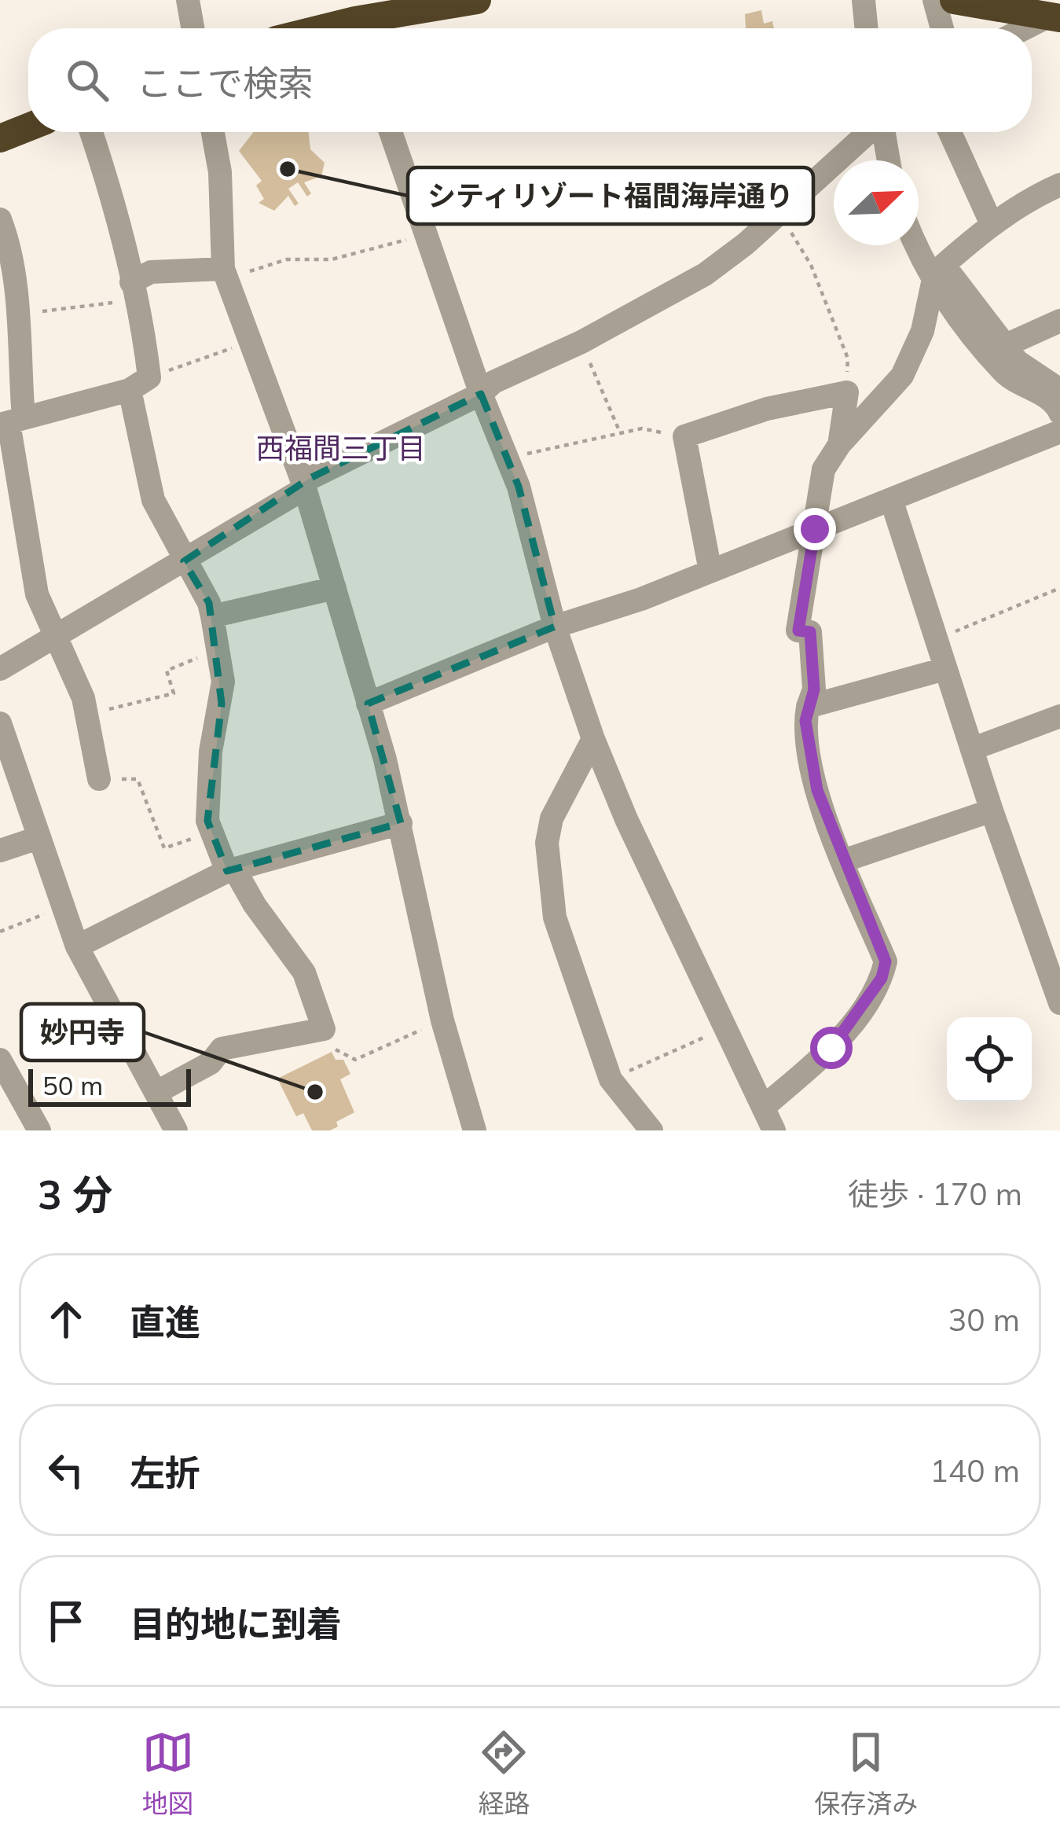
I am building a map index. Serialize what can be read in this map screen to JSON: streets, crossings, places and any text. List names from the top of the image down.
{
  "districts": ["西福間三丁目"],
  "places": ["シティリゾート福間海岸通り", "妙円寺"],
  "scale_bar": "50 m",
  "north": "top right",
  "page": {
    "search": "ここで検索",
    "scale": "50 m",
    "heading": ["3 分", "徒歩 · 170 m"],
    "list": [
      ["直進", "30 m"],
      ["左折", "140 m"],
      "目的地に到着"
    ],
    "nav": ["地図", "経路", "保存済み"]
  }
}
